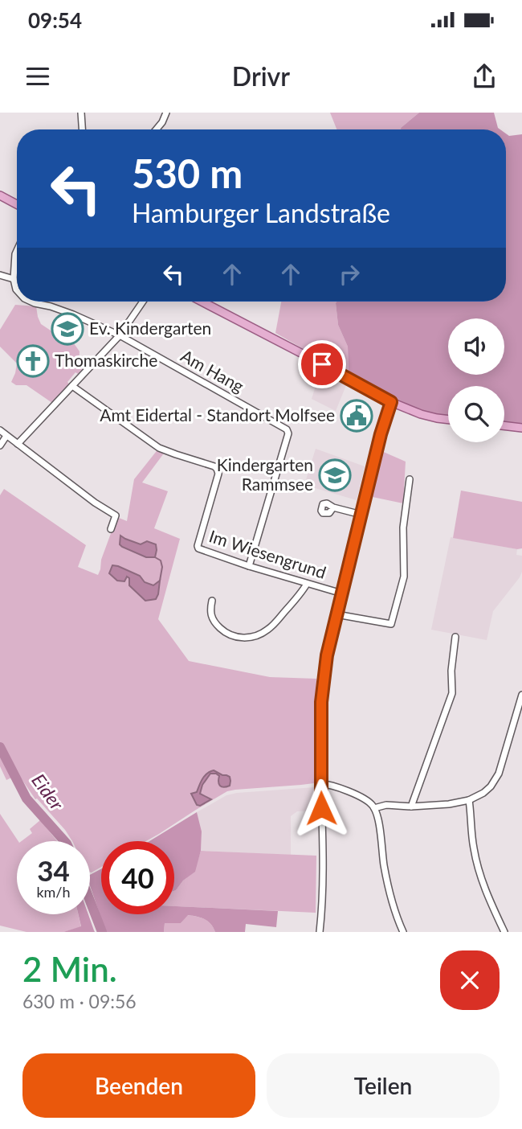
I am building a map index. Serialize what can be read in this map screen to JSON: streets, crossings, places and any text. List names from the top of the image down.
{
  "streets": {
    "street": ["Am Hang", "Im Wiesengrund"]
  },
  "crossings": [
    ["Am Hang", "Im Wiesengrund"]
  ],
  "water": ["Eider"],
  "places": {
    "school or university": ["Ev. Kindergarten", "Kindergarten Rammsee"],
    "church": ["Thomaskirche"],
    "public building": ["Amt Eidertal - Standort Molfsee"]
  },
  "page": {
    "status": "09:54",
    "header": "Drivr",
    "turn": ["530 m", "Hamburger Landstraße"],
    "speed": "34 km/h",
    "limit": "40",
    "heading": ["2 Min.", "630 m · 09:56"],
    "buttons": ["Beenden", "Teilen"]
  }
}
